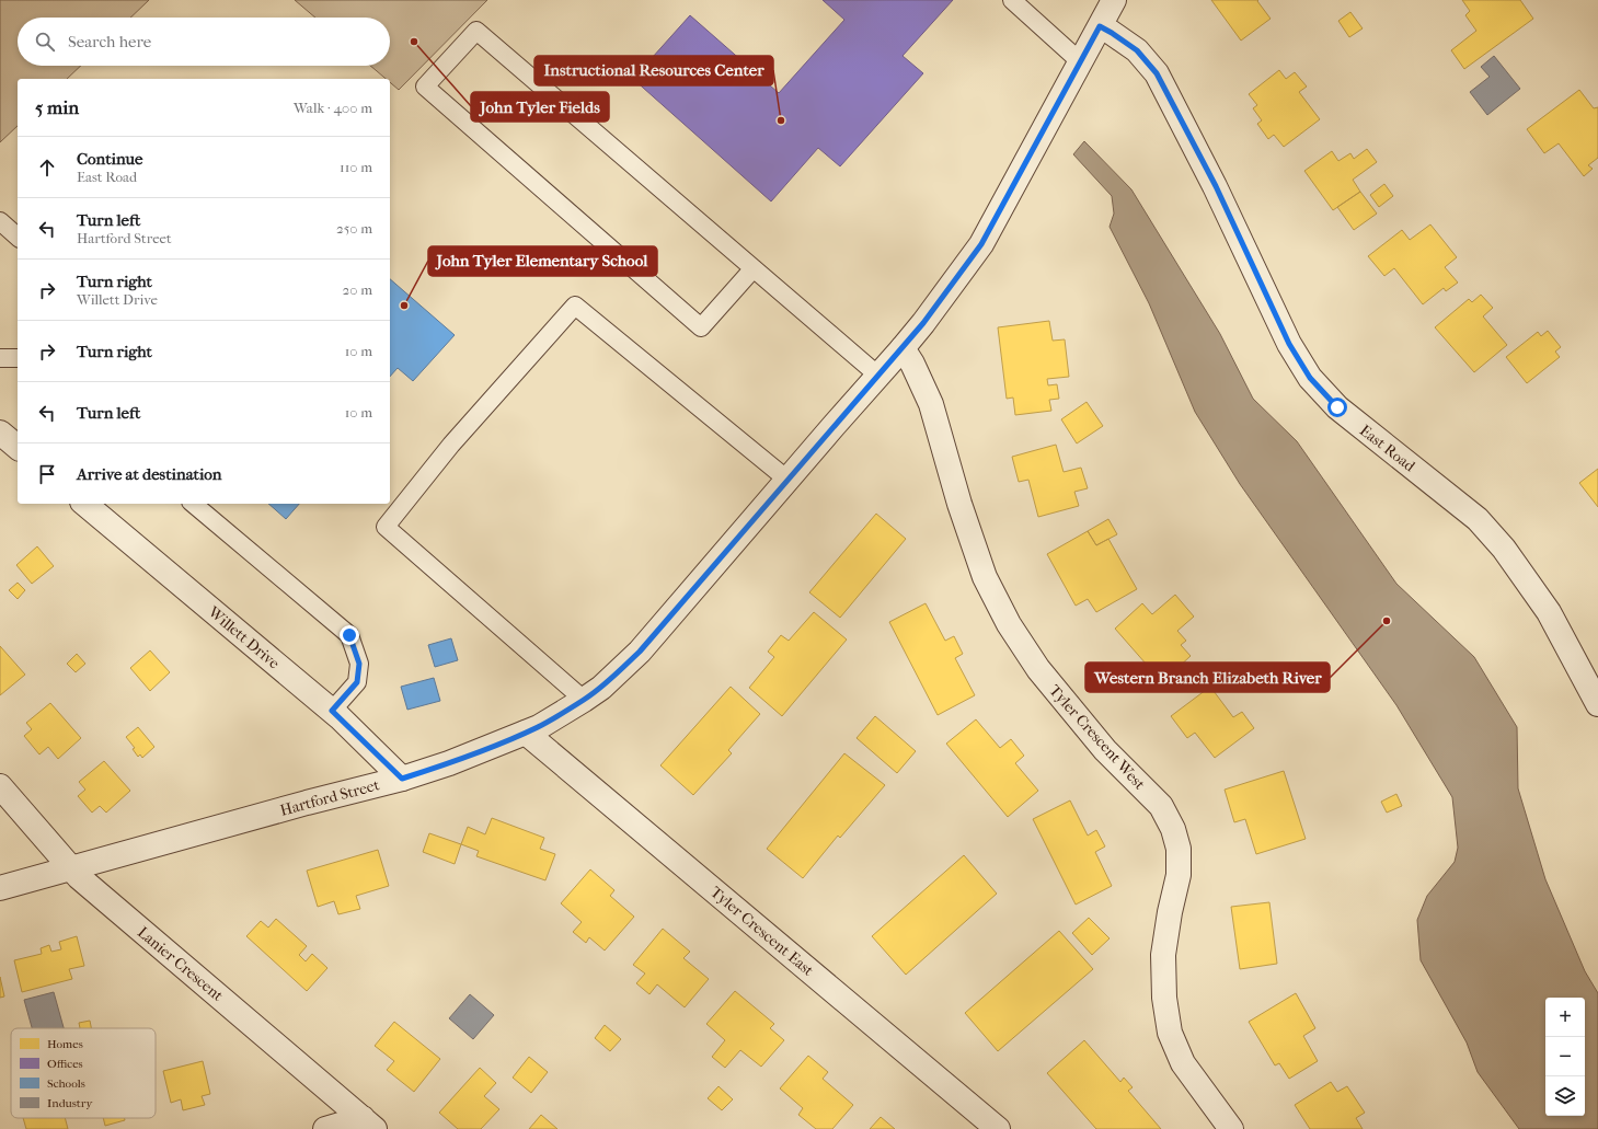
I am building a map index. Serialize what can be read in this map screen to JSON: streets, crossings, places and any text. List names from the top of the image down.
{
  "streets": {
    "street": [
      "East Road",
      "Willett Drive",
      "Tyler Crescent West",
      "Hartford Street",
      "Tyler Crescent East",
      "Lanier Crescent"
    ]
  },
  "crossings": [
    ["East Road", "Hartford Street"],
    ["Willett Drive", "Hartford Street"],
    ["Tyler Crescent West", "Hartford Street"],
    ["Hartford Street", "Tyler Crescent East"],
    ["Hartford Street", "Lanier Crescent"]
  ],
  "places": [
    "John Tyler Fields",
    "Instructional Resources Center",
    "John Tyler Elementary School",
    "Western Branch Elizabeth River"
  ],
  "legend": [
    "Homes",
    "Offices",
    "Schools",
    "Industry"
  ],
  "page": {
    "search": "Search here",
    "heading": ["5 min", "Walk · 400 m"],
    "list": [
      ["Continue", "East Road", "110 m"],
      ["Turn left", "Hartford Street", "250 m"],
      ["Turn right", "Willett Drive", "20 m"],
      ["Turn right", "10 m"],
      ["Turn left", "10 m"],
      "Arrive at destination"
    ],
    "map_buttons": ["+", "−"]
  }
}
